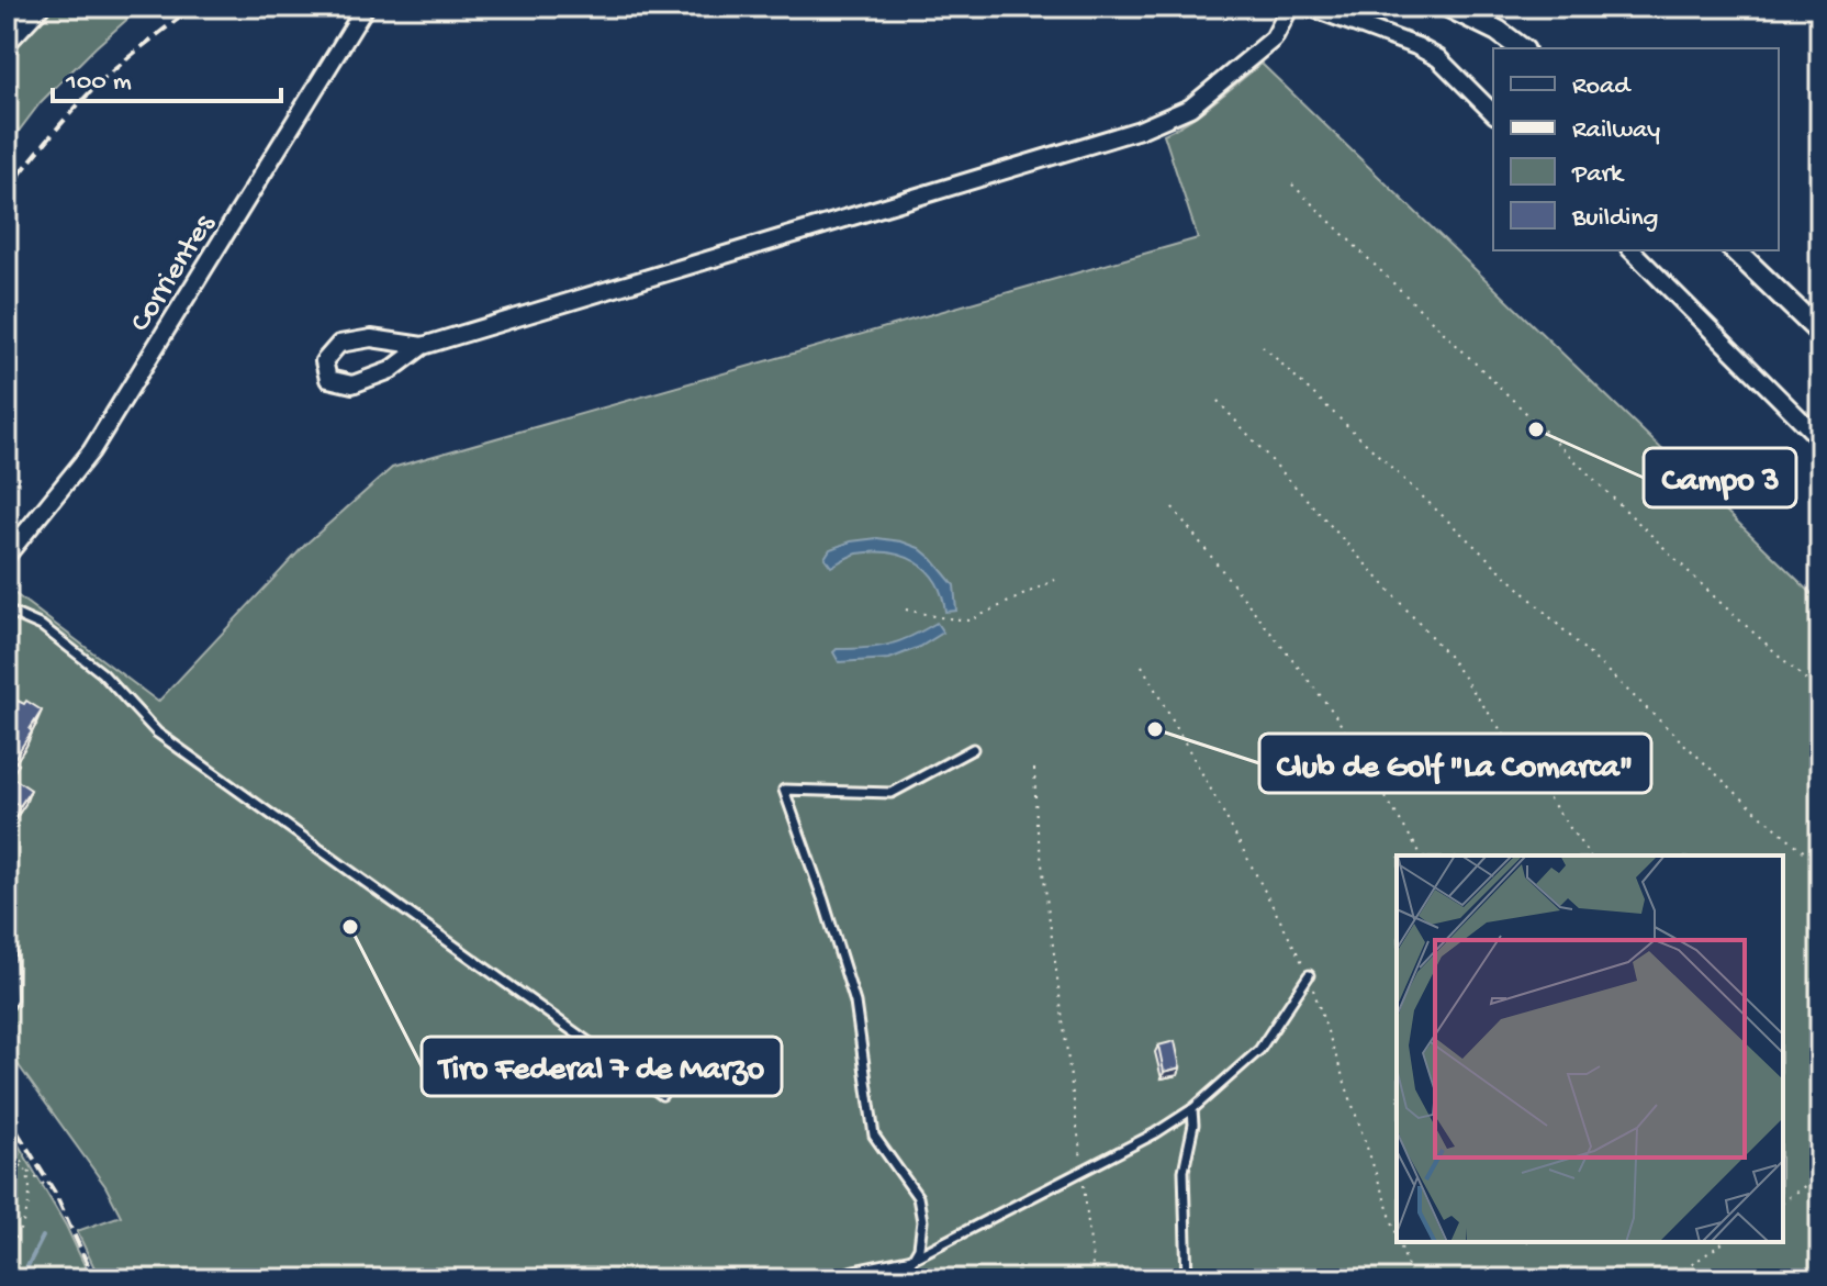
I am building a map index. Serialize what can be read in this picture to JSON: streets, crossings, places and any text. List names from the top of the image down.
{
  "streets": {
    "street": ["Corrientes"]
  },
  "places": ["Campo 3", "Club de Golf \"La Comarca\"", "Tiro Federal 7 de Marzo"],
  "legend": [
    "Road",
    "Railway",
    "Park",
    "Building"
  ],
  "scale_bar": "100 m"
}
